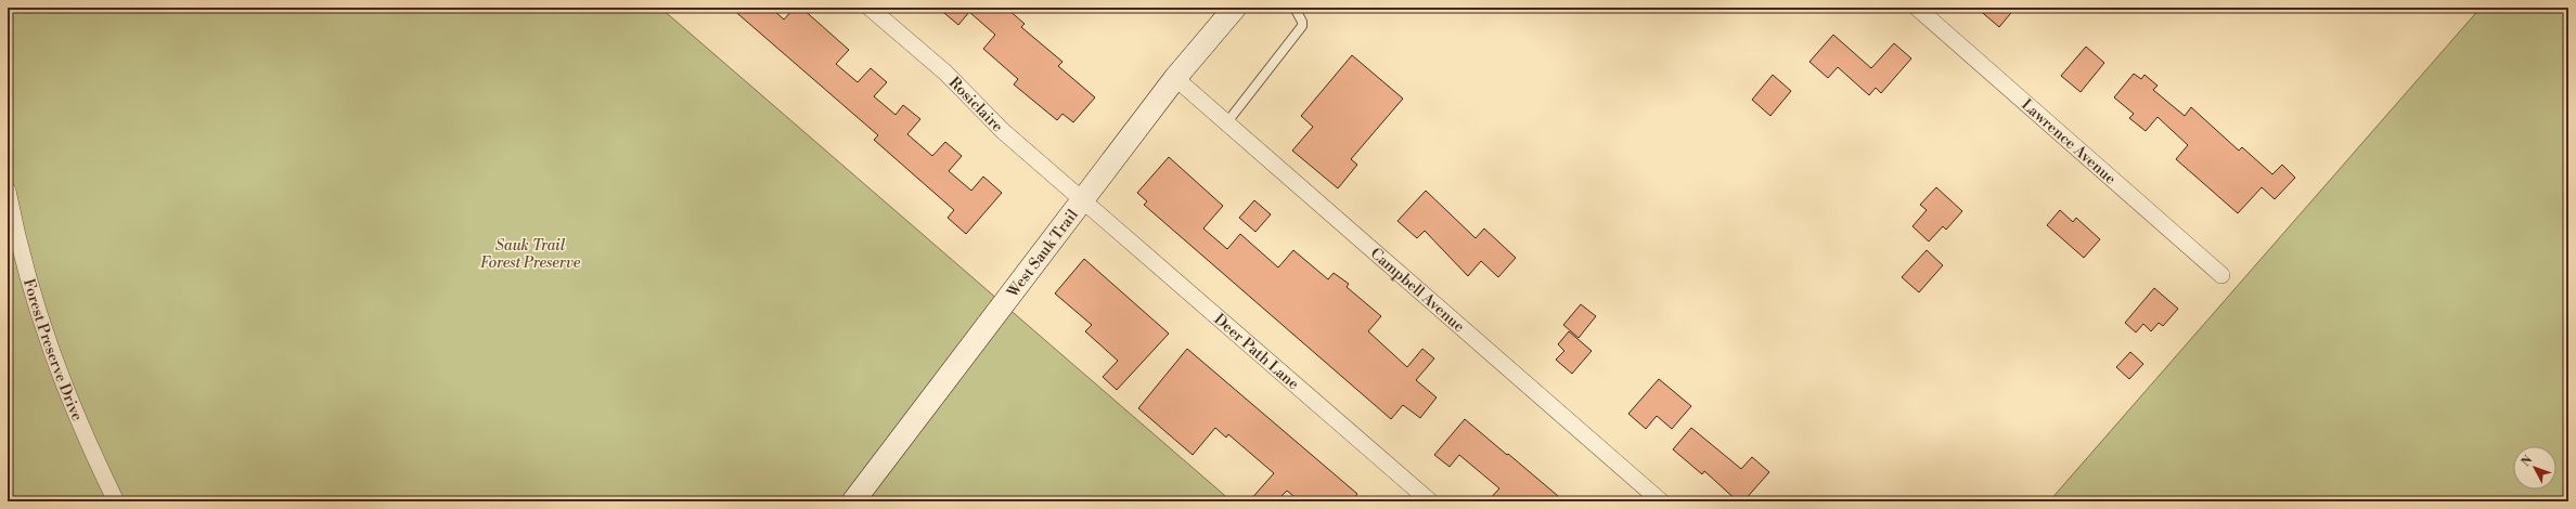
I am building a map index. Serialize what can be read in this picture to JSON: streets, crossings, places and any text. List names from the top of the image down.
{
  "streets": {
    "main road": ["West Sauk Trail"],
    "street": [
      "Rosiclaire",
      "Lawrence Avenue",
      "Campbell Avenue",
      "Forest Preserve Drive",
      "Deer Path Lane"
    ]
  },
  "crossings": [
    ["Rosiclaire", "West Sauk Trail"],
    ["Rosiclaire", "Deer Path Lane"],
    ["West Sauk Trail", "Campbell Avenue"],
    ["West Sauk Trail", "Deer Path Lane"]
  ],
  "parks": ["Sauk Trail Forest Preserve"],
  "north": "top left"
}
